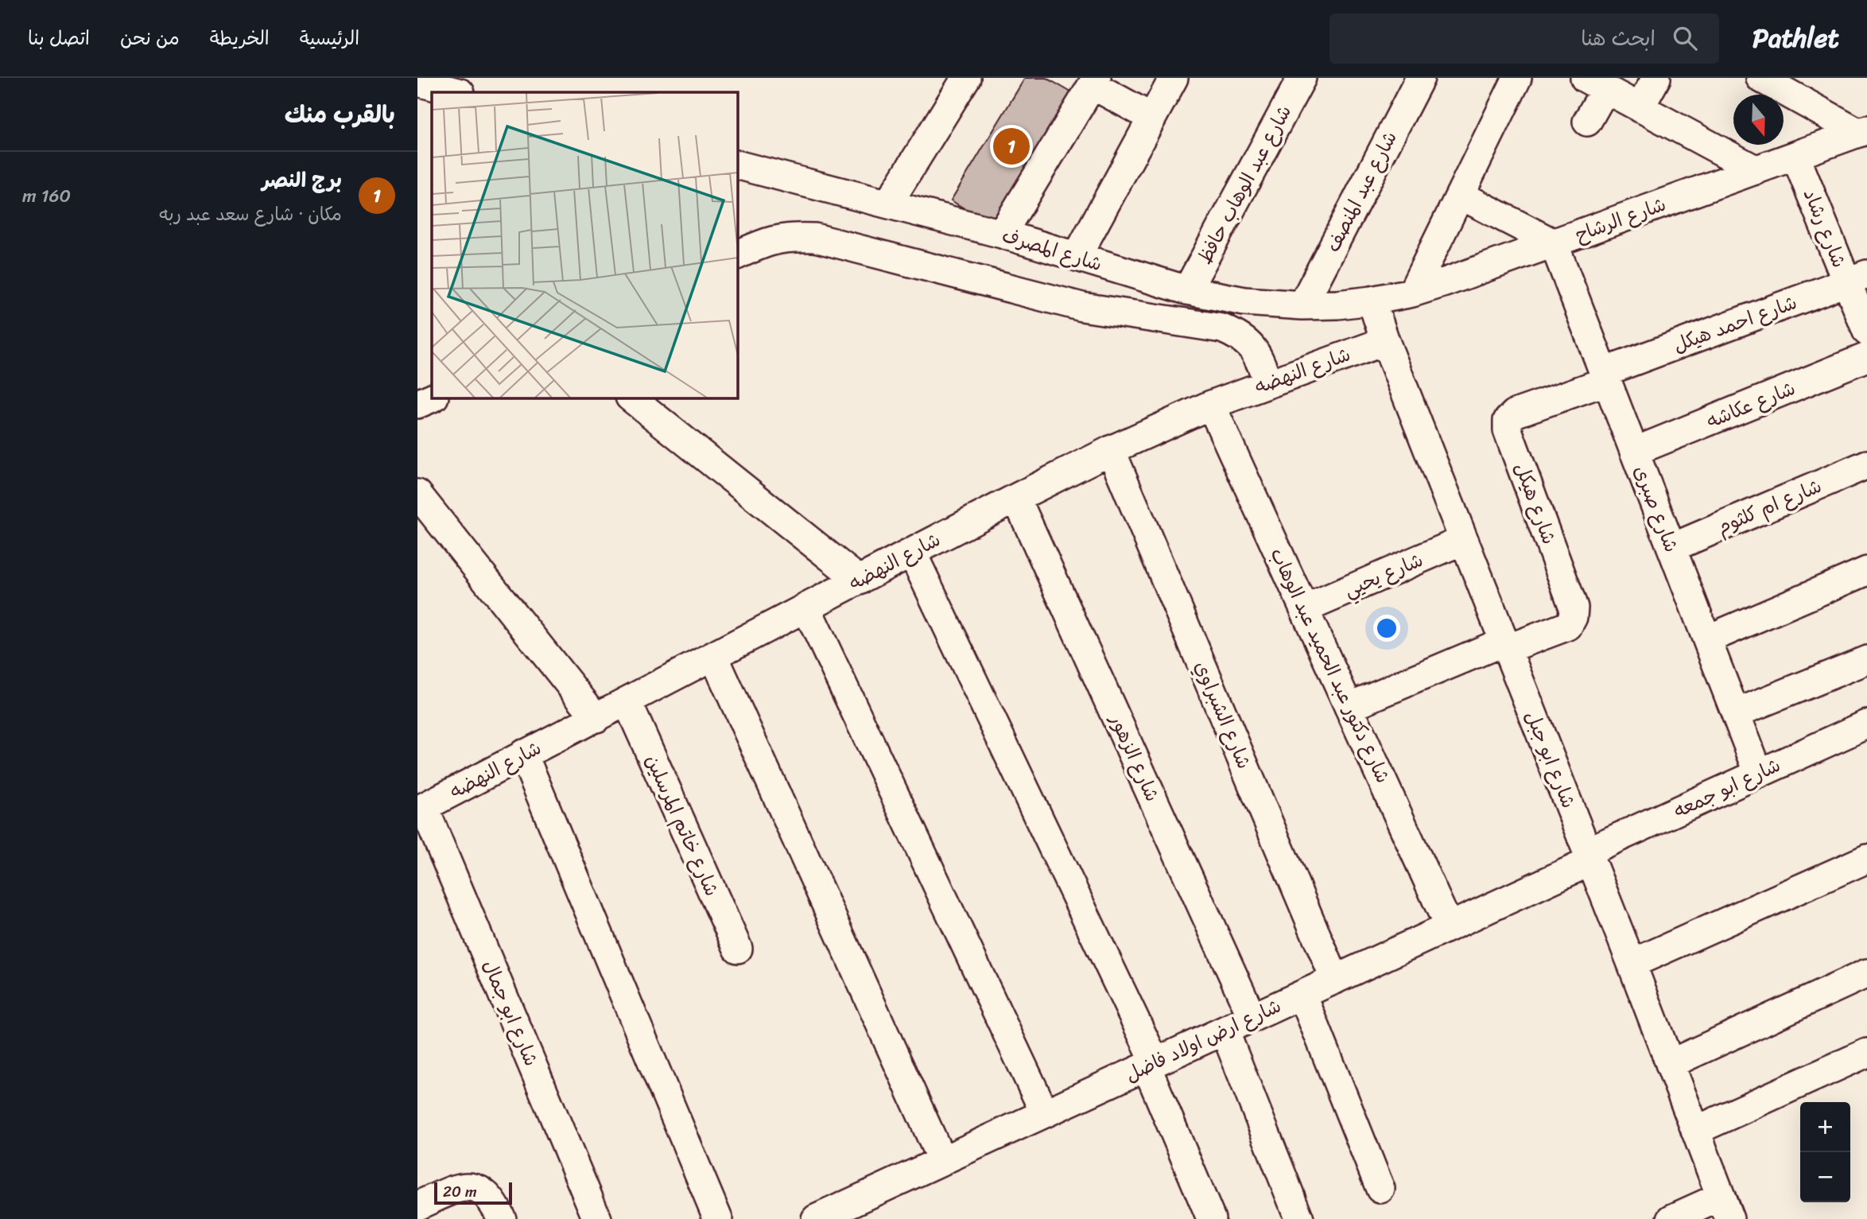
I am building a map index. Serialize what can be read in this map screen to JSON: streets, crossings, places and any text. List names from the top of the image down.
{
  "streets": {
    "street": [
      "شارع عبد الوهاب حافظ",
      "شارع عبد المنصف",
      "شارع الرشاح",
      "شارع رشاد",
      "شارع المصرف",
      "شارع احمد هيكل",
      "شارع النهضه",
      "شارع عكاشه",
      "شارع هيكل",
      "شارع ام كلثوم",
      "شارع صبرى",
      "شارع يحيي",
      "شارع دكتور عبد الحميد عبد الوهاب",
      "شارع الشبراوي",
      "شارع الزهور",
      "شارع ابو جبل",
      "شارع ابو جمعه",
      "شارع خاتم المرسلين",
      "شارع ابو جمال",
      "شارع ارض اولاد فاضل"
    ]
  },
  "crossings": [
    ["شارع عبد الوهاب حافظ", "شارع المصرف"],
    ["شارع عبد المنصف", "شارع المصرف"],
    ["شارع الرشاح", "شارع رشاد"],
    ["شارع الرشاح", "شارع المصرف"],
    ["شارع الرشاح", "شارع صبرى"],
    ["شارع الرشاح", "شارع ابو جبل"],
    ["شارع رشاد", "شارع احمد هيكل"],
    ["شارع المصرف", "شارع ابو جبل"],
    ["شارع احمد هيكل", "شارع هيكل"],
    ["شارع احمد هيكل", "شارع صبرى"],
    ["شارع النهضه", "شارع دكتور عبد الحميد عبد الوهاب"],
    ["شارع النهضه", "شارع الشبراوي"],
    ["شارع النهضه", "شارع الزهور"],
    ["شارع النهضه", "شارع ابو جبل"],
    ["شارع النهضه", "شارع خاتم المرسلين"],
    ["شارع النهضه", "شارع ابو جمال"],
    ["شارع عكاشه", "شارع صبرى"],
    ["شارع هيكل", "شارع صبرى"],
    ["شارع هيكل", "شارع ابو جبل"],
    ["شارع ام كلثوم", "شارع صبرى"],
    ["شارع صبرى", "شارع ابو جمعه"],
    ["شارع يحيي", "شارع دكتور عبد الحميد عبد الوهاب"],
    ["شارع يحيي", "شارع ابو جبل"],
    ["شارع دكتور عبد الحميد عبد الوهاب", "شارع ارض اولاد فاضل"],
    ["شارع الشبراوي", "شارع ارض اولاد فاضل"],
    ["شارع الزهور", "شارع ارض اولاد فاضل"],
    ["شارع ابو جبل", "شارع ابو جمعه"],
    ["شارع ابو جبل", "شارع ارض اولاد فاضل"],
    ["شارع ابو جمعه", "شارع ارض اولاد فاضل"]
  ],
  "scale_bar": "20 m",
  "north": "bottom",
  "page": {
    "header": "Pathlet",
    "search": "ابحث هنا",
    "nav": [
      "الرئيسية",
      "الخريطة",
      "من نحن",
      "اتصل بنا"
    ],
    "heading": "بالقرب منك",
    "pins": "1",
    "list": [
      {
        "mark": "1",
        "name": "برج النصر",
        "note": "مكان · شارع سعد عبد ربه",
        "value": "160 m"
      }
    ],
    "map_buttons": ["+", "−"],
    "scale": "20 m"
  }
}
